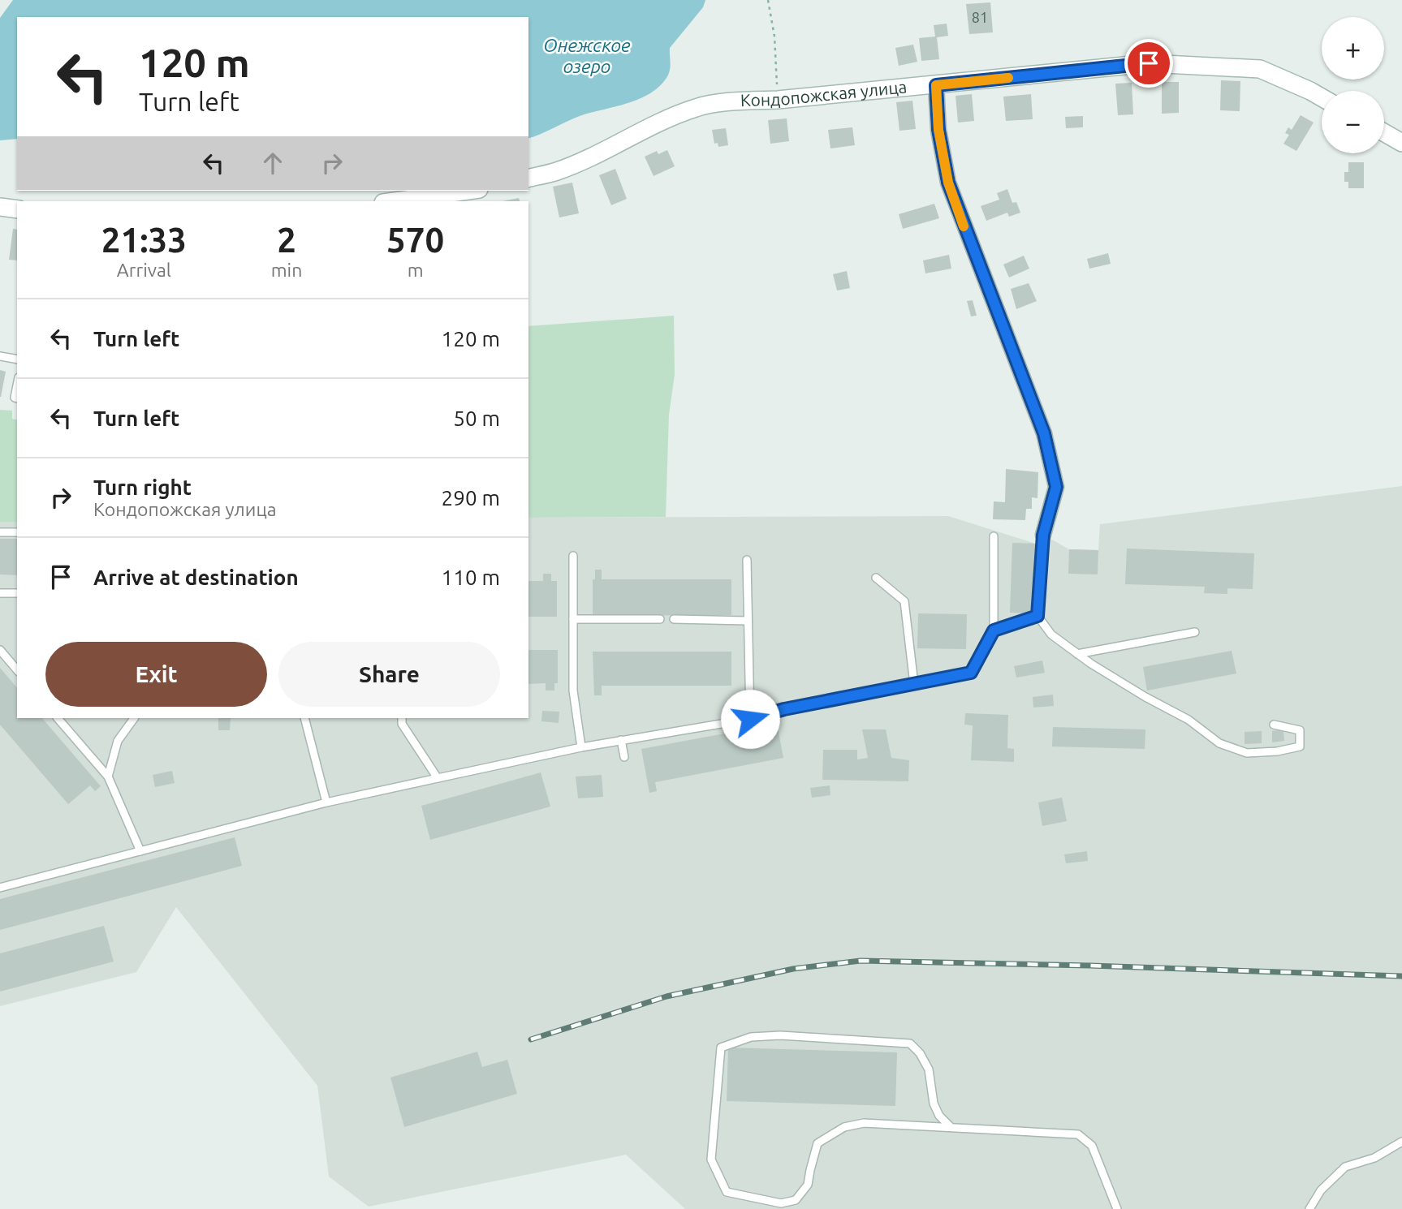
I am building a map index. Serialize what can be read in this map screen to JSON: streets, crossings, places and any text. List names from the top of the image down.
{
  "streets": {
    "street": ["Кондопожская улица"]
  },
  "water": ["Онежское озеро"],
  "house_numbers": ["81"],
  "page": {
    "map_buttons": ["+", "−"],
    "turn": ["120 m", "Turn left"],
    "eta": [
      "21:33",
      "Arrival",
      "2",
      "min",
      "570",
      "m"
    ],
    "list": [
      {
        "name": "Turn left",
        "value": "120 m"
      },
      {
        "name": "Turn left",
        "value": "50 m"
      },
      {
        "name": "Turn right",
        "note": "Кондопожская улица",
        "value": "290 m"
      },
      {
        "name": "Arrive at destination",
        "value": "110 m"
      }
    ],
    "buttons": ["Exit", "Share"]
  }
}
